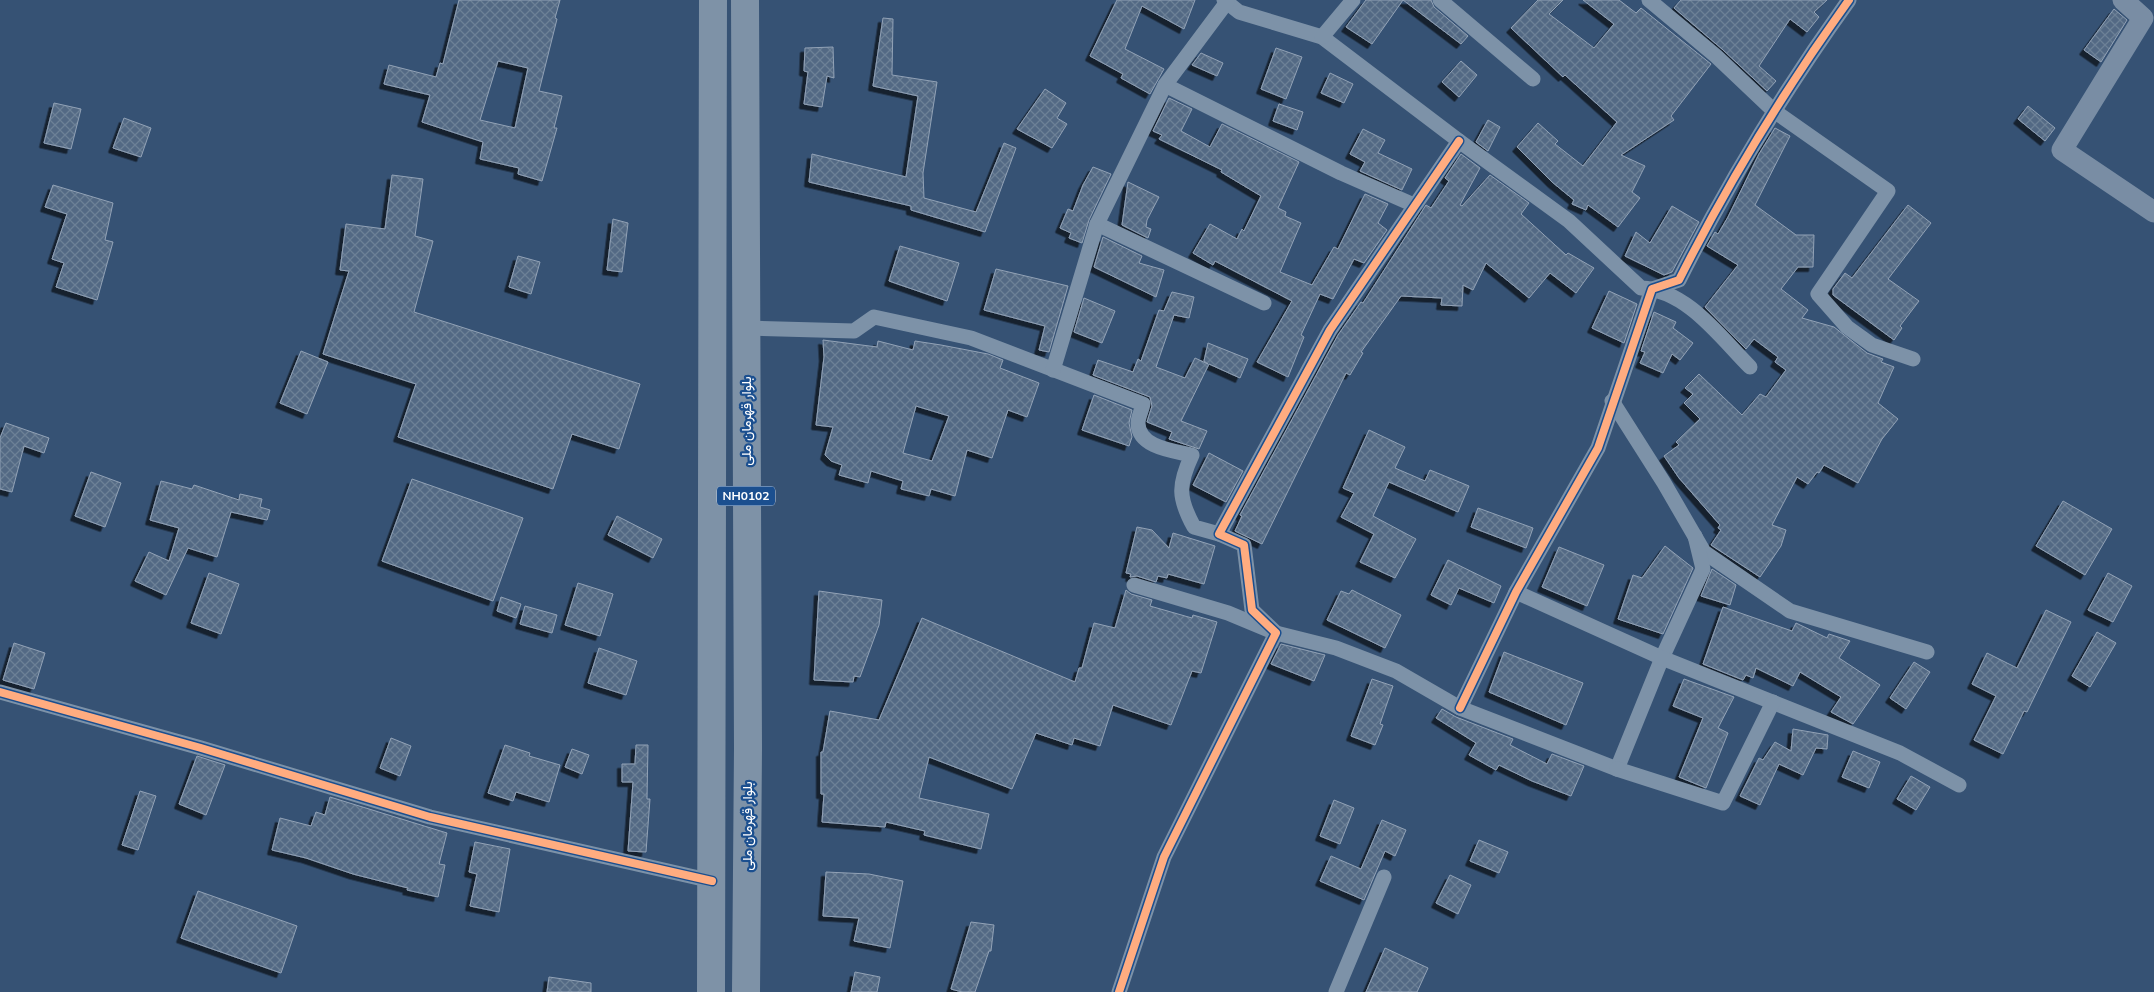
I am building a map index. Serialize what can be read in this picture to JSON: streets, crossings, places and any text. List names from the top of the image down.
{
  "streets": {
    "highway": ["بلوار قهرمان ملی", "NH0102"]
  }
}
